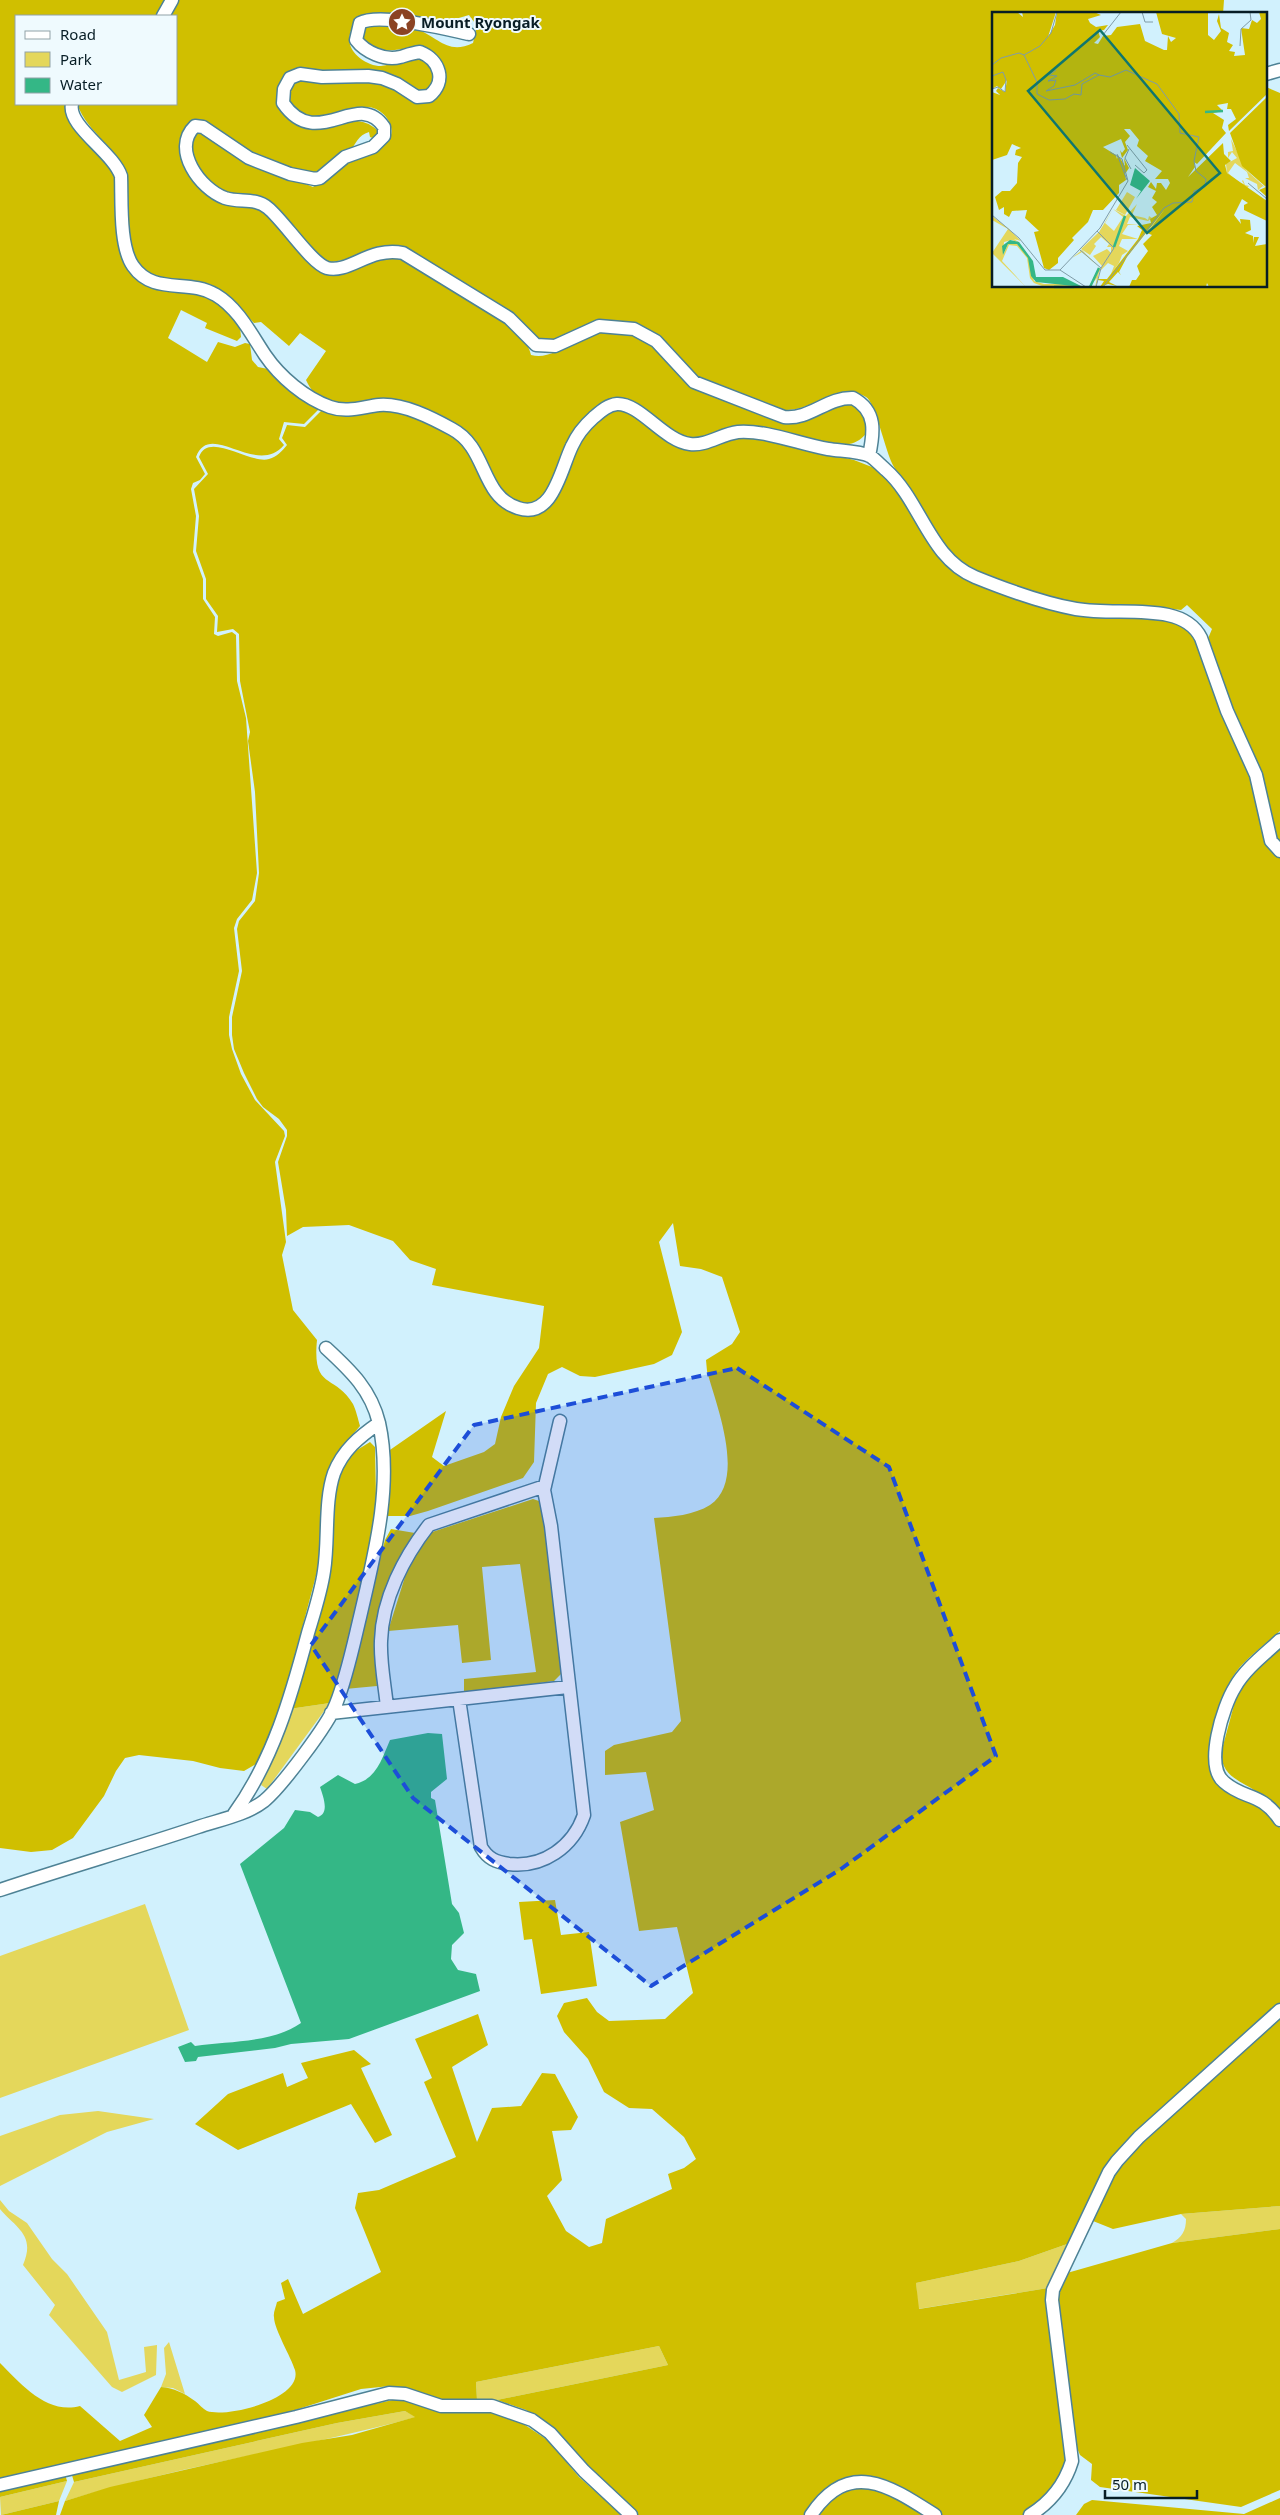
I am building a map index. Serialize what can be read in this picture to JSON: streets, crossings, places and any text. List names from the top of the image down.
{
  "places": {
    "place": ["Mount Ryongak"]
  },
  "legend": ["Road", "Park", "Water"],
  "scale_bar": "50 m"
}
